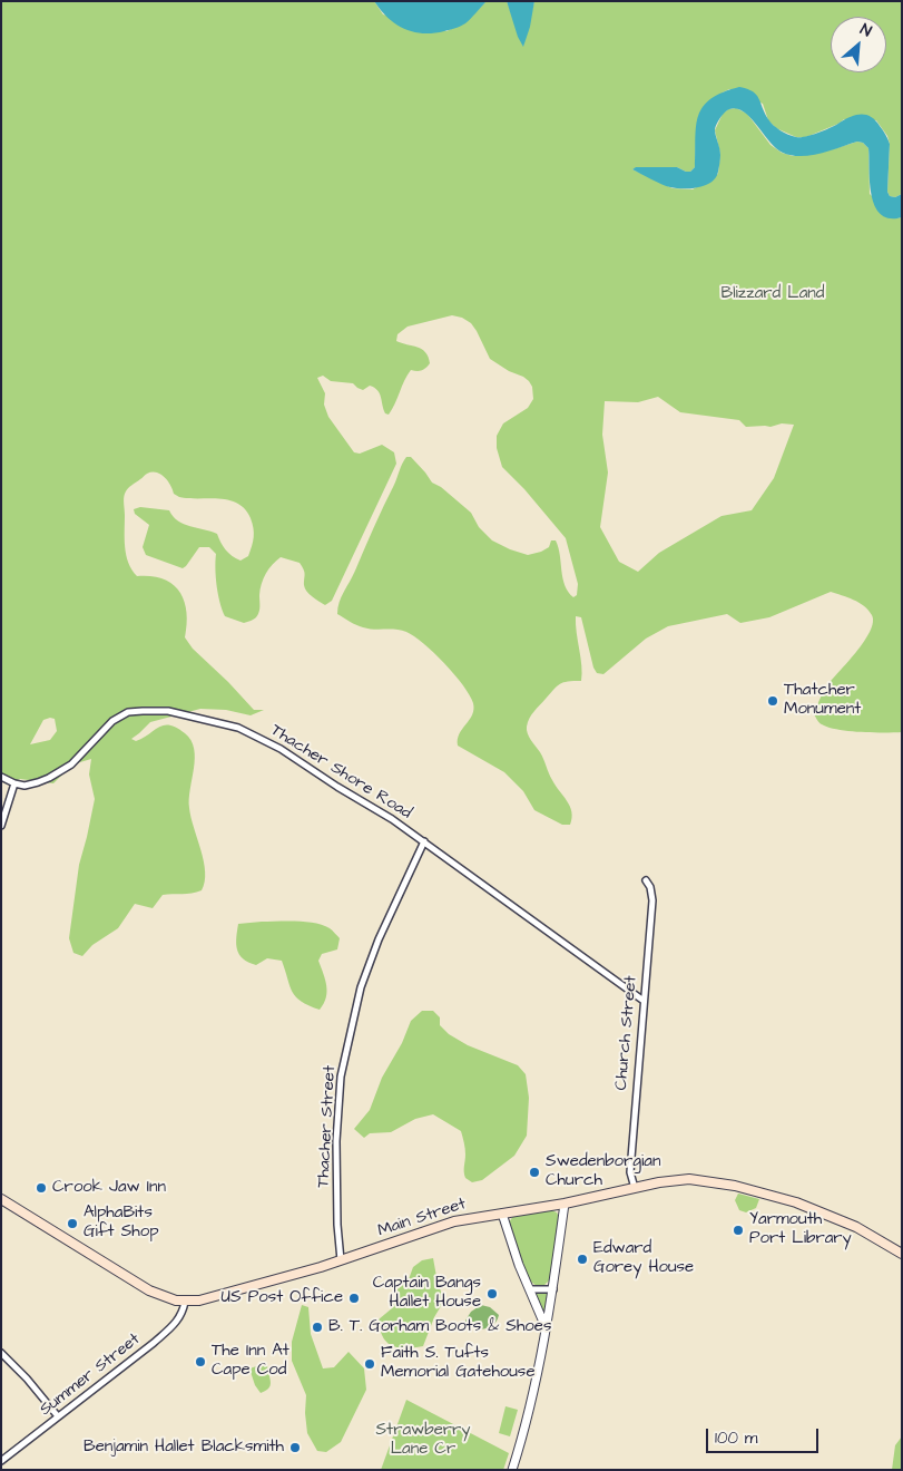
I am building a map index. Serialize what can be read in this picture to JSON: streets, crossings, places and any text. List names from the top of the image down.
{
  "streets": {
    "main road": ["Main Street"],
    "street": [
      "Thacher Shore Road",
      "Church Street",
      "Thacher Street",
      "Summer Street"
    ]
  },
  "crossings": [
    ["Thacher Shore Road", "Church Street"],
    ["Thacher Shore Road", "Thacher Street"],
    ["Church Street", "Main Street"],
    ["Thacher Street", "Main Street"],
    ["Main Street", "Summer Street"]
  ],
  "parks": ["Blizzard Land", "Strawberry Lane Cr"],
  "places": [
    "Thatcher Monument",
    "Swedenborgian Church",
    "Crook Jaw Inn",
    "AlphaBits Gift Shop",
    "Yarmouth Port Library",
    "Edward Gorey House",
    "Captain Bangs Hallet House",
    "US Post Office",
    "B. T. Gorham Boots & Shoes",
    "The Inn At Cape Cod",
    "Faith S. Tufts Memorial Gatehouse",
    "Benjamin Hallet Blacksmith"
  ],
  "scale_bar": "100 m",
  "north": "top right"
}
